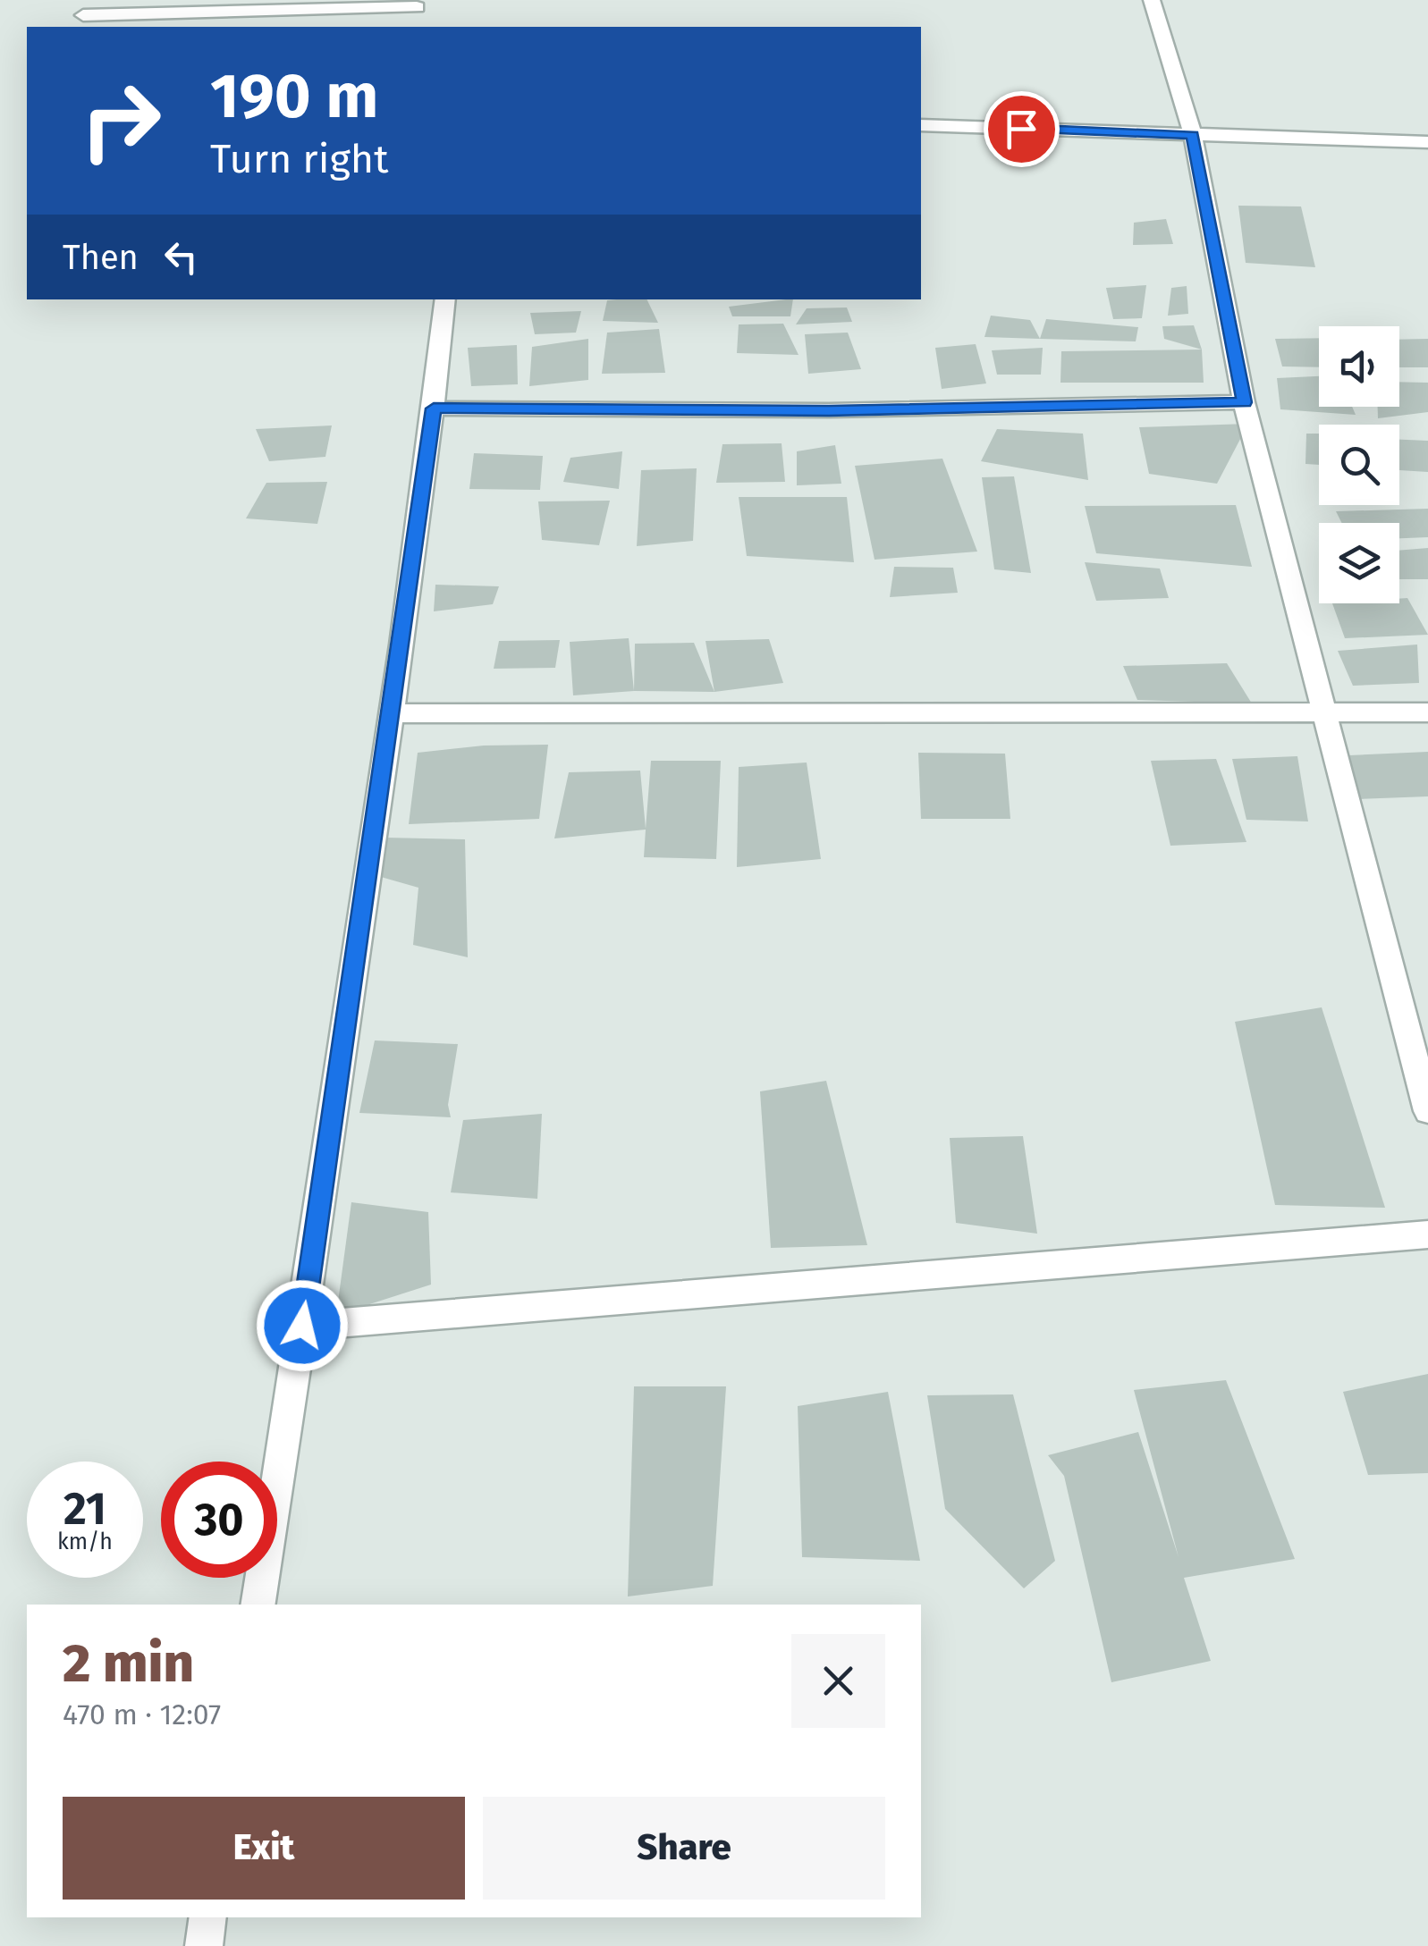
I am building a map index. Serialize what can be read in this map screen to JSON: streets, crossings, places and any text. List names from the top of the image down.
{
  "page": {
    "turn": ["190 m", "Turn right"],
    "then": "Then",
    "speed": "21 km/h",
    "limit": "30",
    "heading": ["2 min", "470 m · 12:07"],
    "buttons": ["Exit", "Share"]
  }
}
